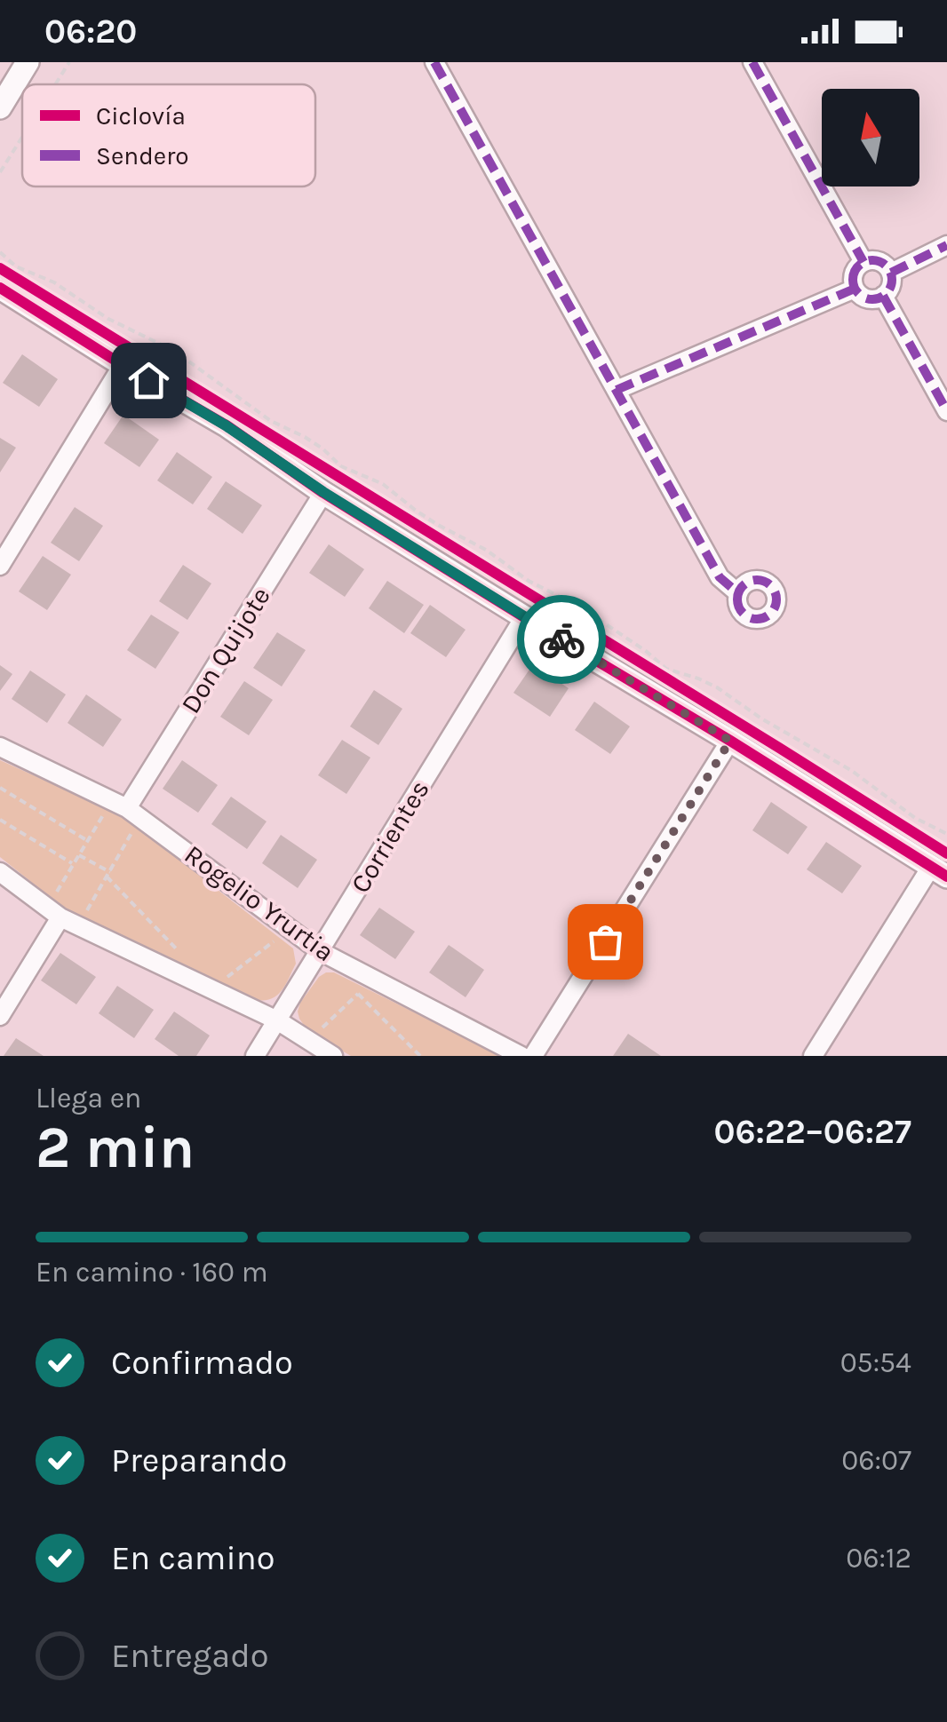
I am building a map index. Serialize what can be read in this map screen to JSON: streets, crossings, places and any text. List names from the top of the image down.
{
  "streets": {
    "street": ["Don Quijote", "Corrientes", "Rogelio Yrurtia"]
  },
  "crossings": [
    ["Don Quijote", "Rogelio Yrurtia"],
    ["Corrientes", "Rogelio Yrurtia"]
  ],
  "legend": ["Ciclovía", "Sendero"],
  "north": "top",
  "page": {
    "status": "06:20",
    "heading": ["2 min", "Llega en", "06:22–06:27"],
    "bar": "En camino · 160 m",
    "list": [
      ["Confirmado", "05:54"],
      ["Preparando", "06:07"],
      ["En camino", "06:12"],
      "Entregado"
    ]
  }
}
